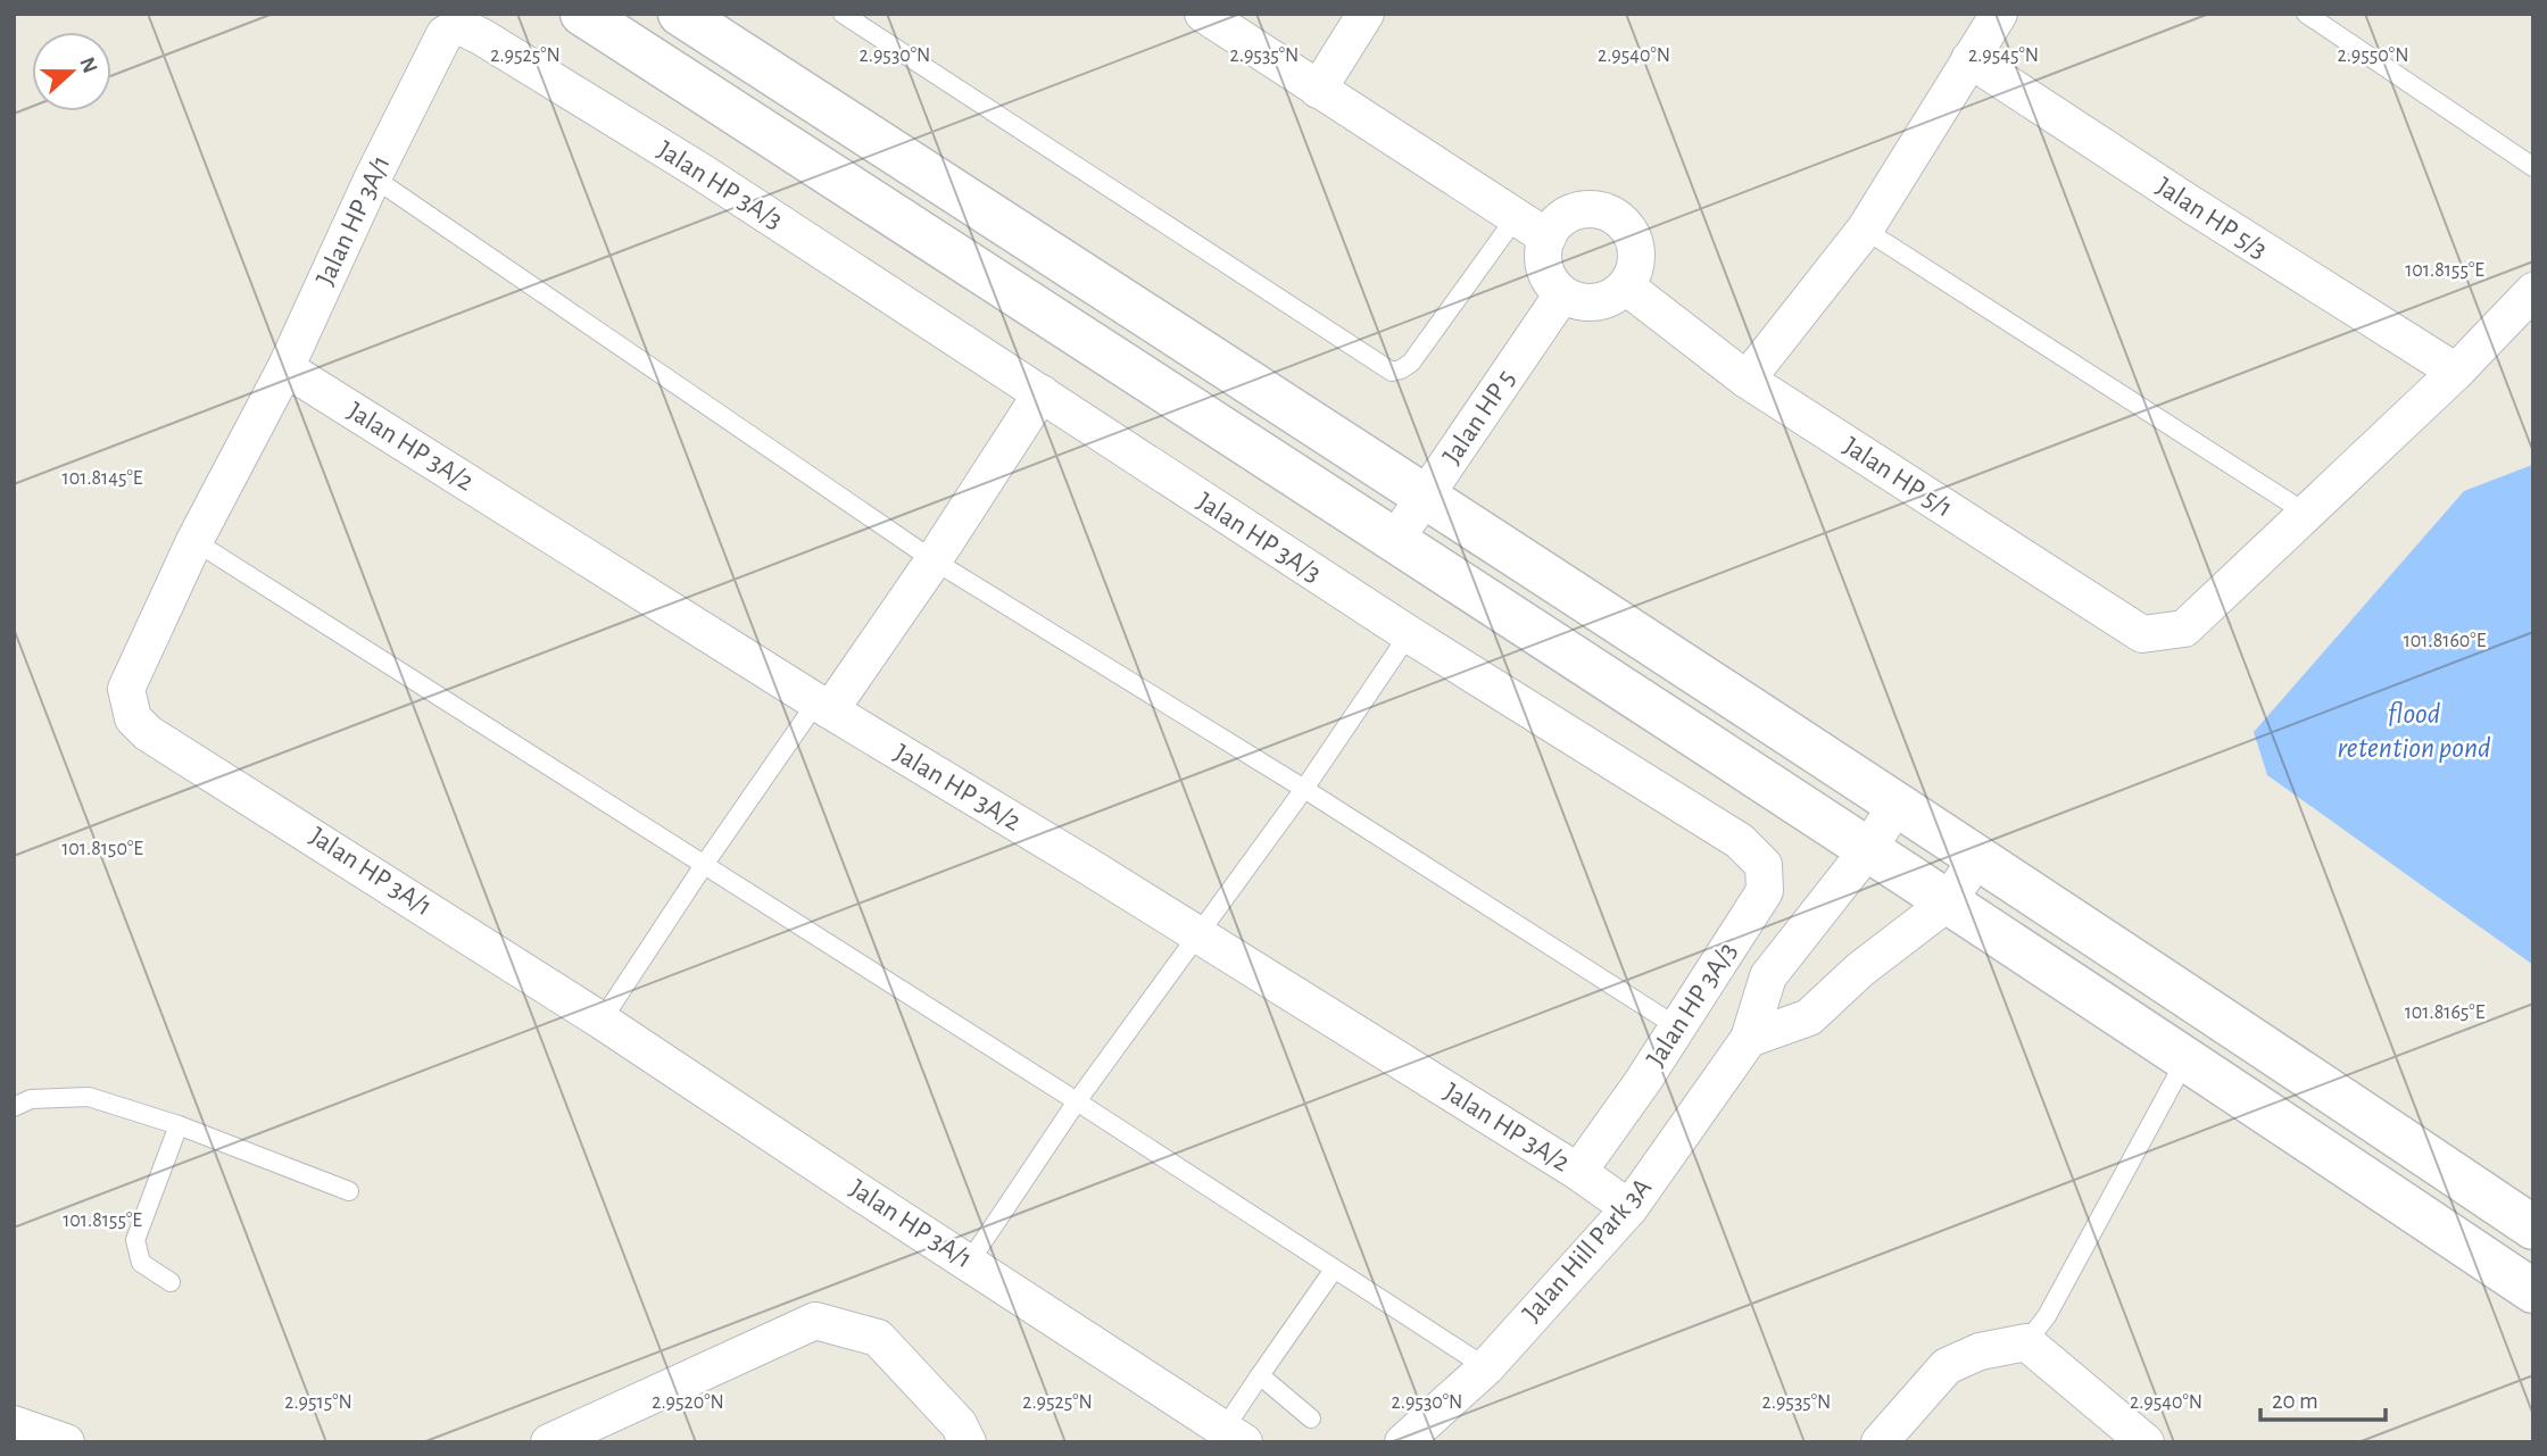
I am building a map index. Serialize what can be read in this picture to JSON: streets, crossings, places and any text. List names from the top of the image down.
{
  "streets": {
    "street": [
      "Jalan HP 3A/3",
      "Jalan HP 5/3",
      "Jalan HP 3A/1",
      "Jalan HP 5",
      "Jalan HP 3A/2",
      "Jalan HP 5/1",
      "Jalan Hill Park 3A"
    ]
  },
  "crossings": [
    ["Jalan HP 3A/3", "Jalan HP 3A/1"],
    ["Jalan HP 3A/3", "Jalan HP 3A/2"],
    ["Jalan HP 3A/1", "Jalan HP 3A/2"],
    ["Jalan HP 5", "Jalan HP 5/1"],
    ["Jalan HP 3A/2", "Jalan Hill Park 3A"]
  ],
  "water": ["flood retention pond"],
  "scale_bar": "20 m",
  "north": "right",
  "coordinates": [
    "2.9545°N",
    "2.9550°N",
    "2.9525°N",
    "2.9530°N",
    "2.9535°N",
    "2.9540°N",
    "101.8155°E",
    "101.8145°E",
    "101.8160°E",
    "101.8150°E",
    "101.8165°E",
    "2.9515°N",
    "2.9520°N"
  ]
}
